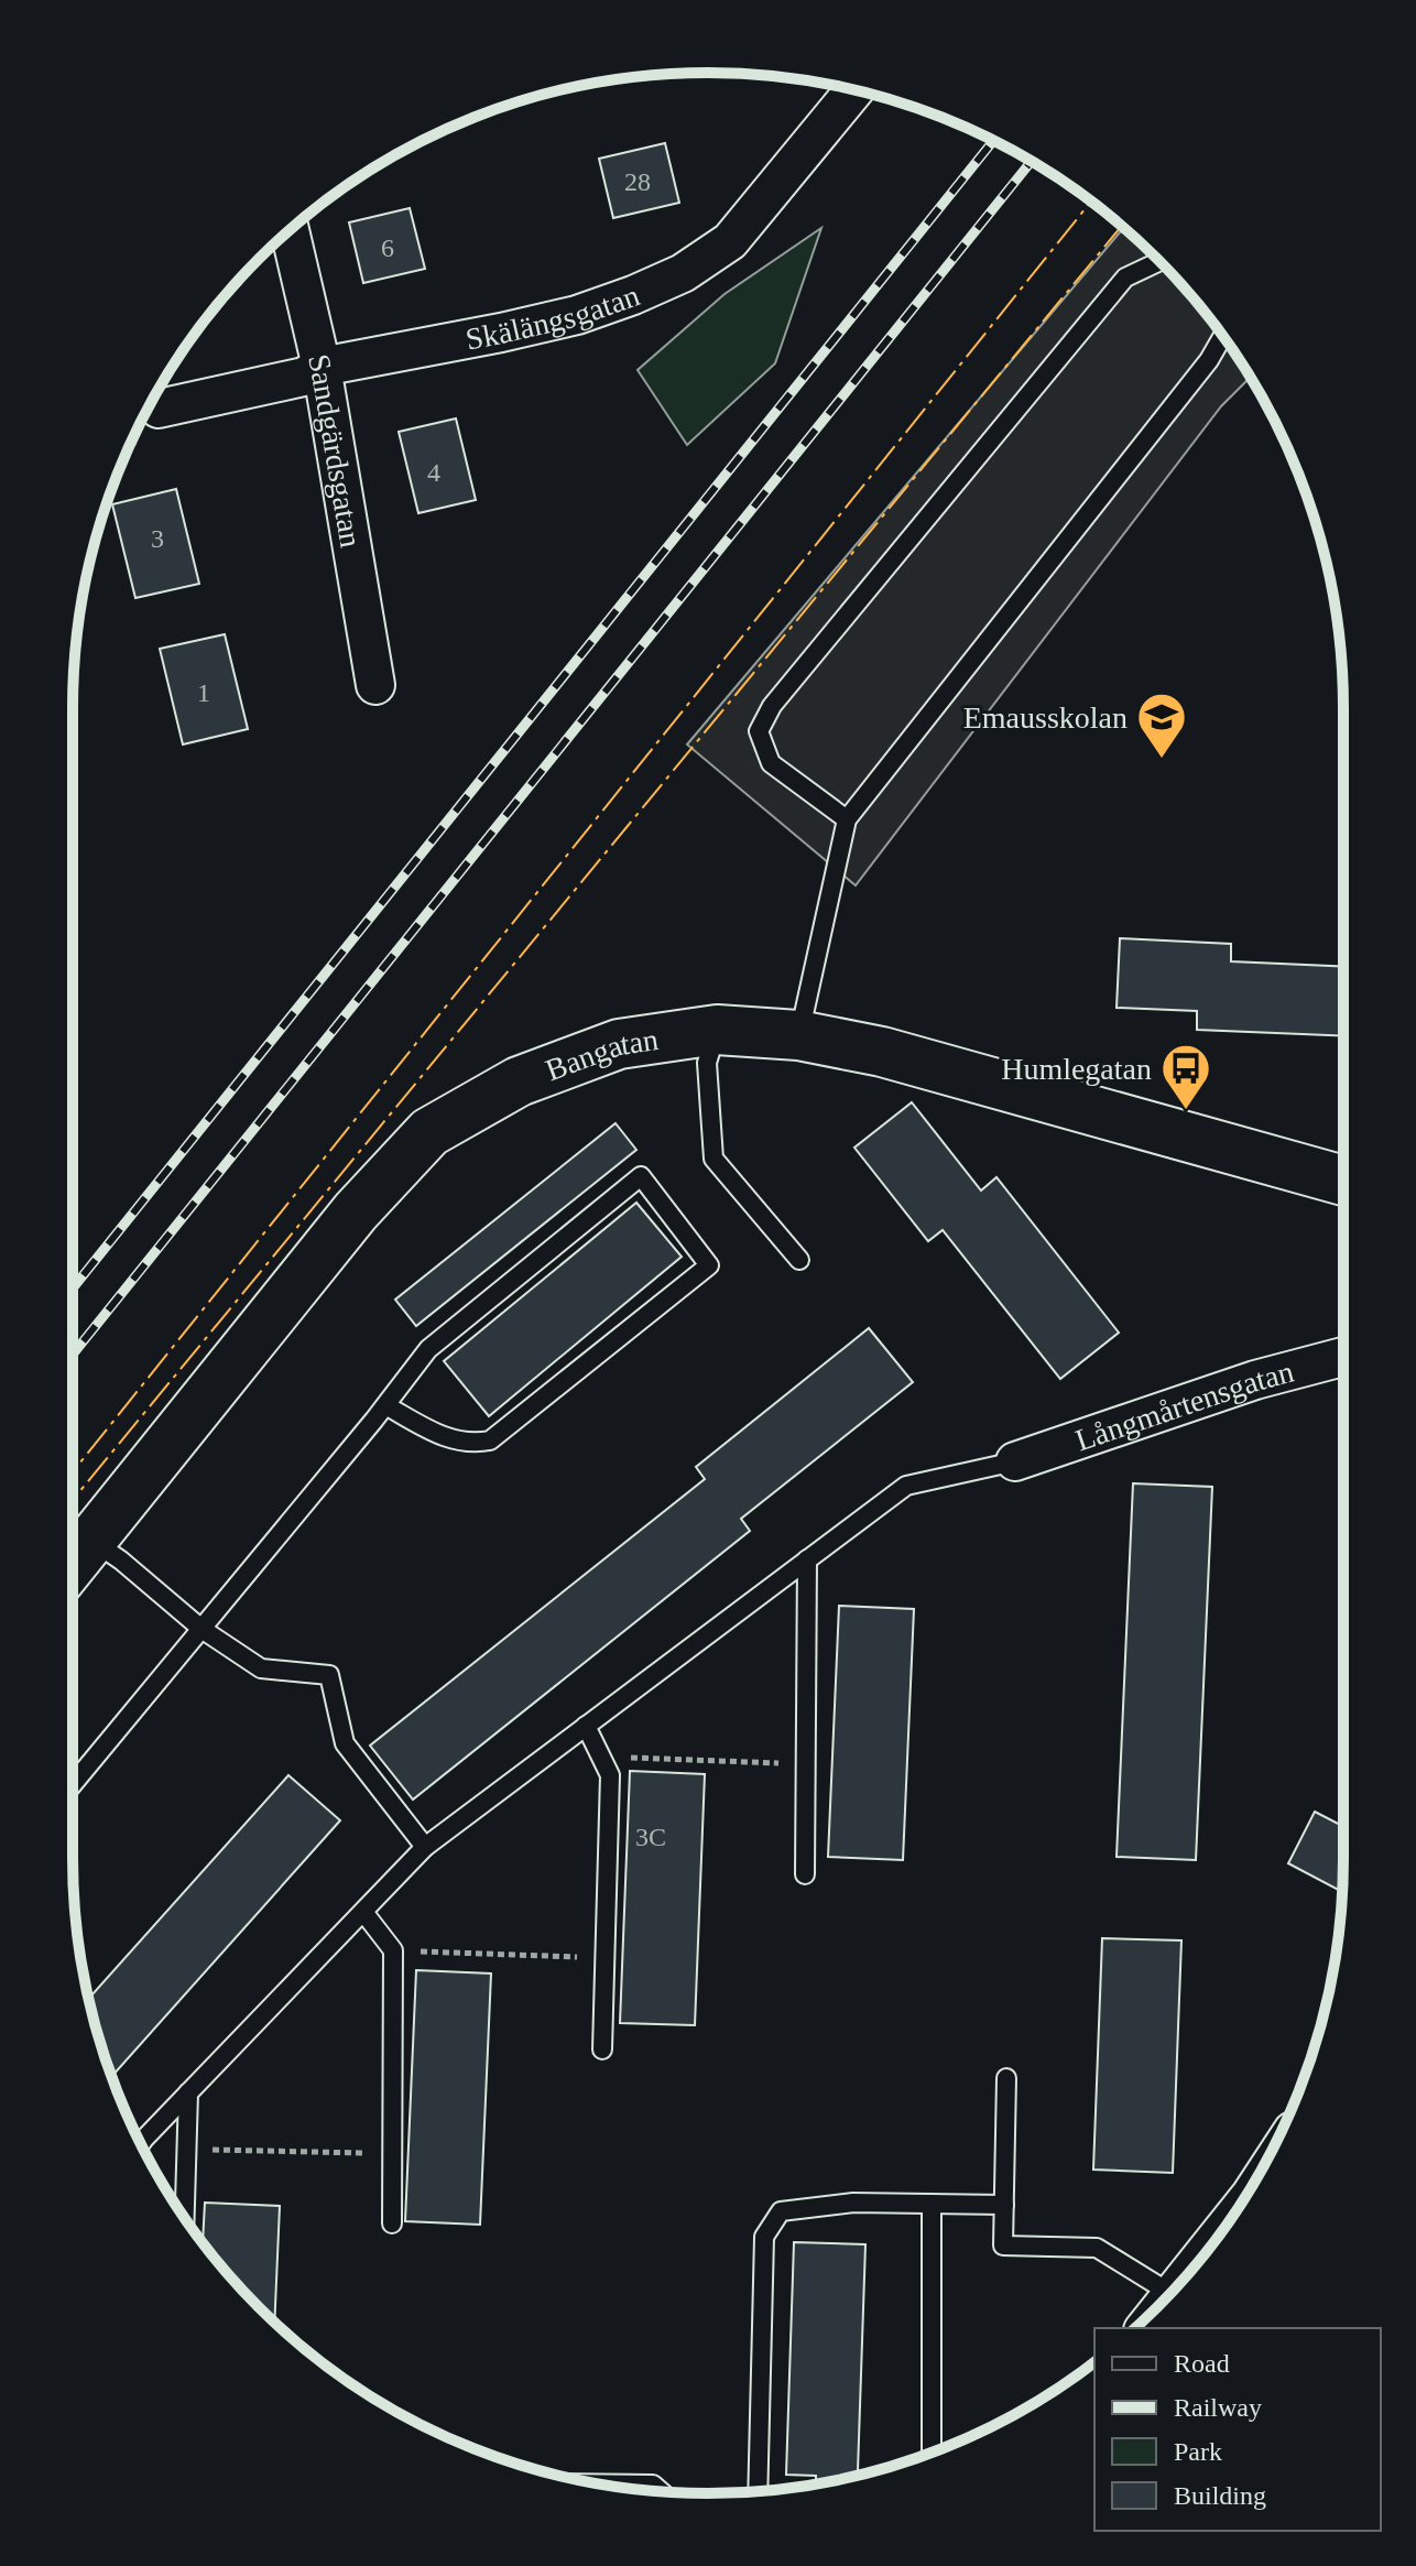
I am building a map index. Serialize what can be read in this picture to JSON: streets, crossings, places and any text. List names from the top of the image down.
{
  "streets": {
    "street": [
      "Skälängsgatan",
      "Sandgärdsgatan",
      "Bangatan",
      "Långmårtensgatan"
    ]
  },
  "crossings": [
    ["Skälängsgatan", "Sandgärdsgatan"]
  ],
  "places": {
    "school or university": ["Emausskolan"],
    "bus stop": ["Humlegatan"]
  },
  "house_numbers": [
    "28",
    "6",
    "4",
    "3",
    "1",
    "3C"
  ],
  "legend": [
    "Road",
    "Railway",
    "Park",
    "Building"
  ]
}
